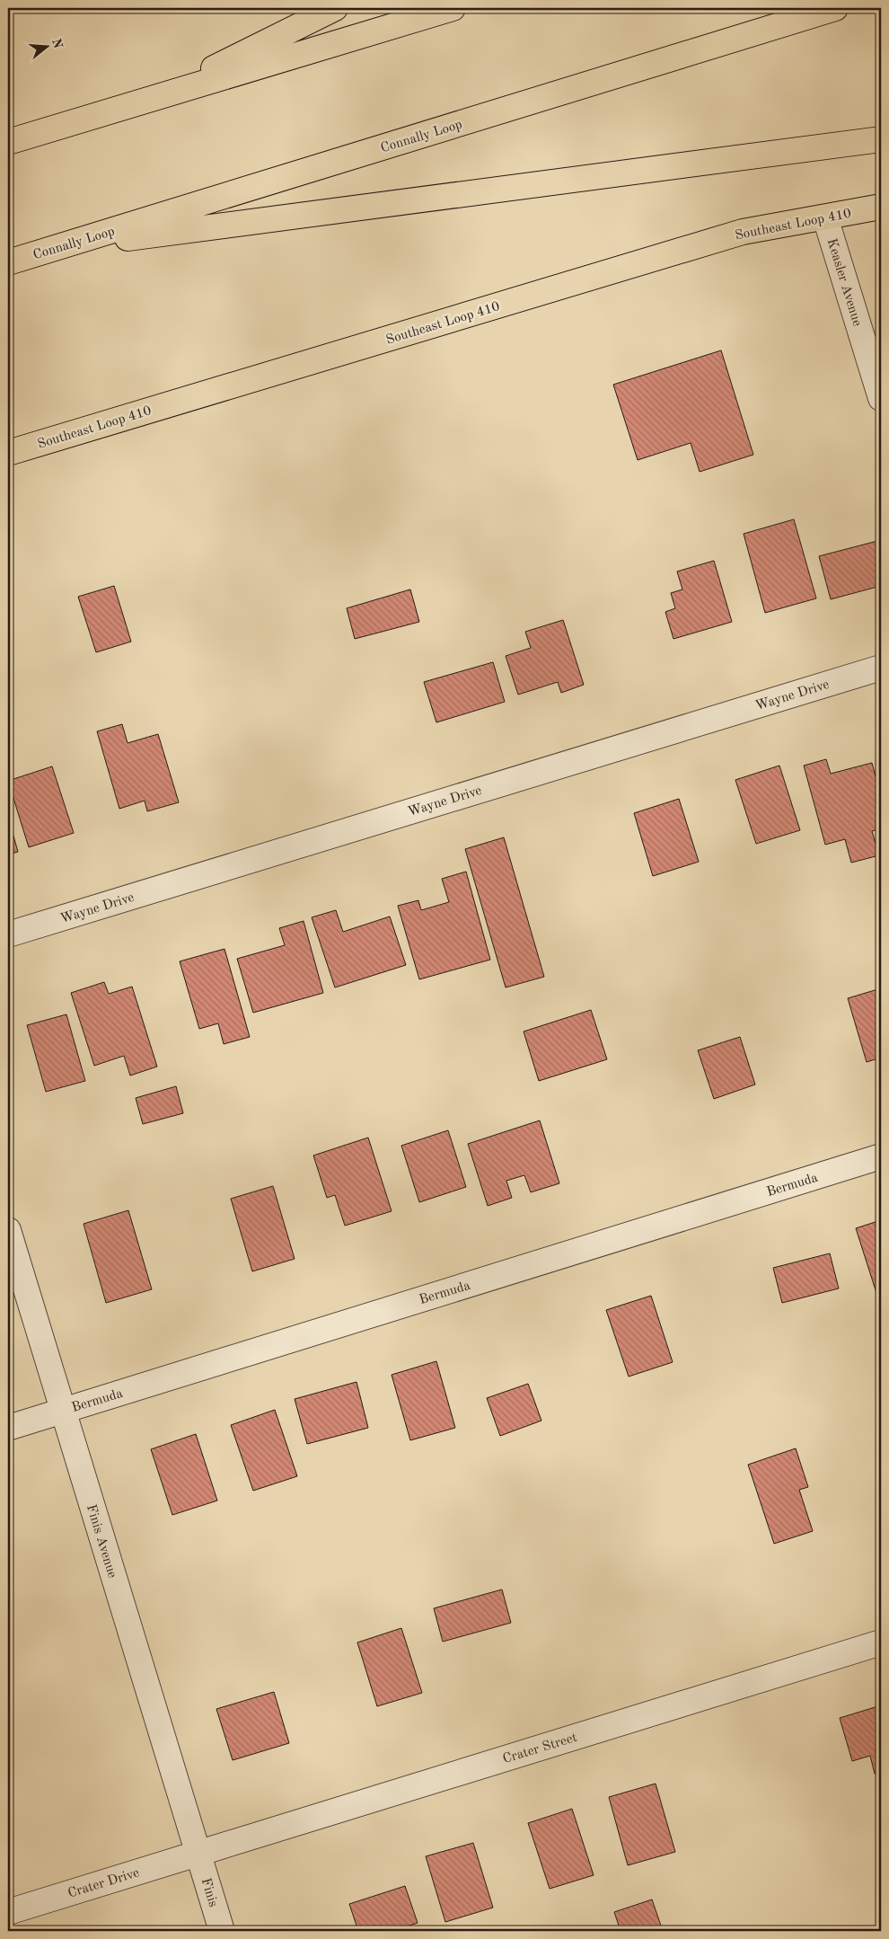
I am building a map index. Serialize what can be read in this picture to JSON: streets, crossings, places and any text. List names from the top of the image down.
{
  "streets": {
    "main road": ["Connally Loop", "Southeast Loop 410"],
    "street": [
      "Keasler Avenue",
      "Wayne Drive",
      "Bermuda",
      "Finis Avenue",
      "Crater Street",
      "Crater Drive",
      "Finis"
    ]
  },
  "crossings": [
    ["Southeast Loop 410", "Keasler Avenue"],
    ["Bermuda", "Finis Avenue"],
    ["Finis Avenue", "Crater Street"],
    ["Finis Avenue", "Crater Drive"],
    ["Finis Avenue", "Finis"],
    ["Crater Street", "Crater Drive"],
    ["Crater Street", "Finis"],
    ["Crater Drive", "Finis"]
  ],
  "north": "right"
}
